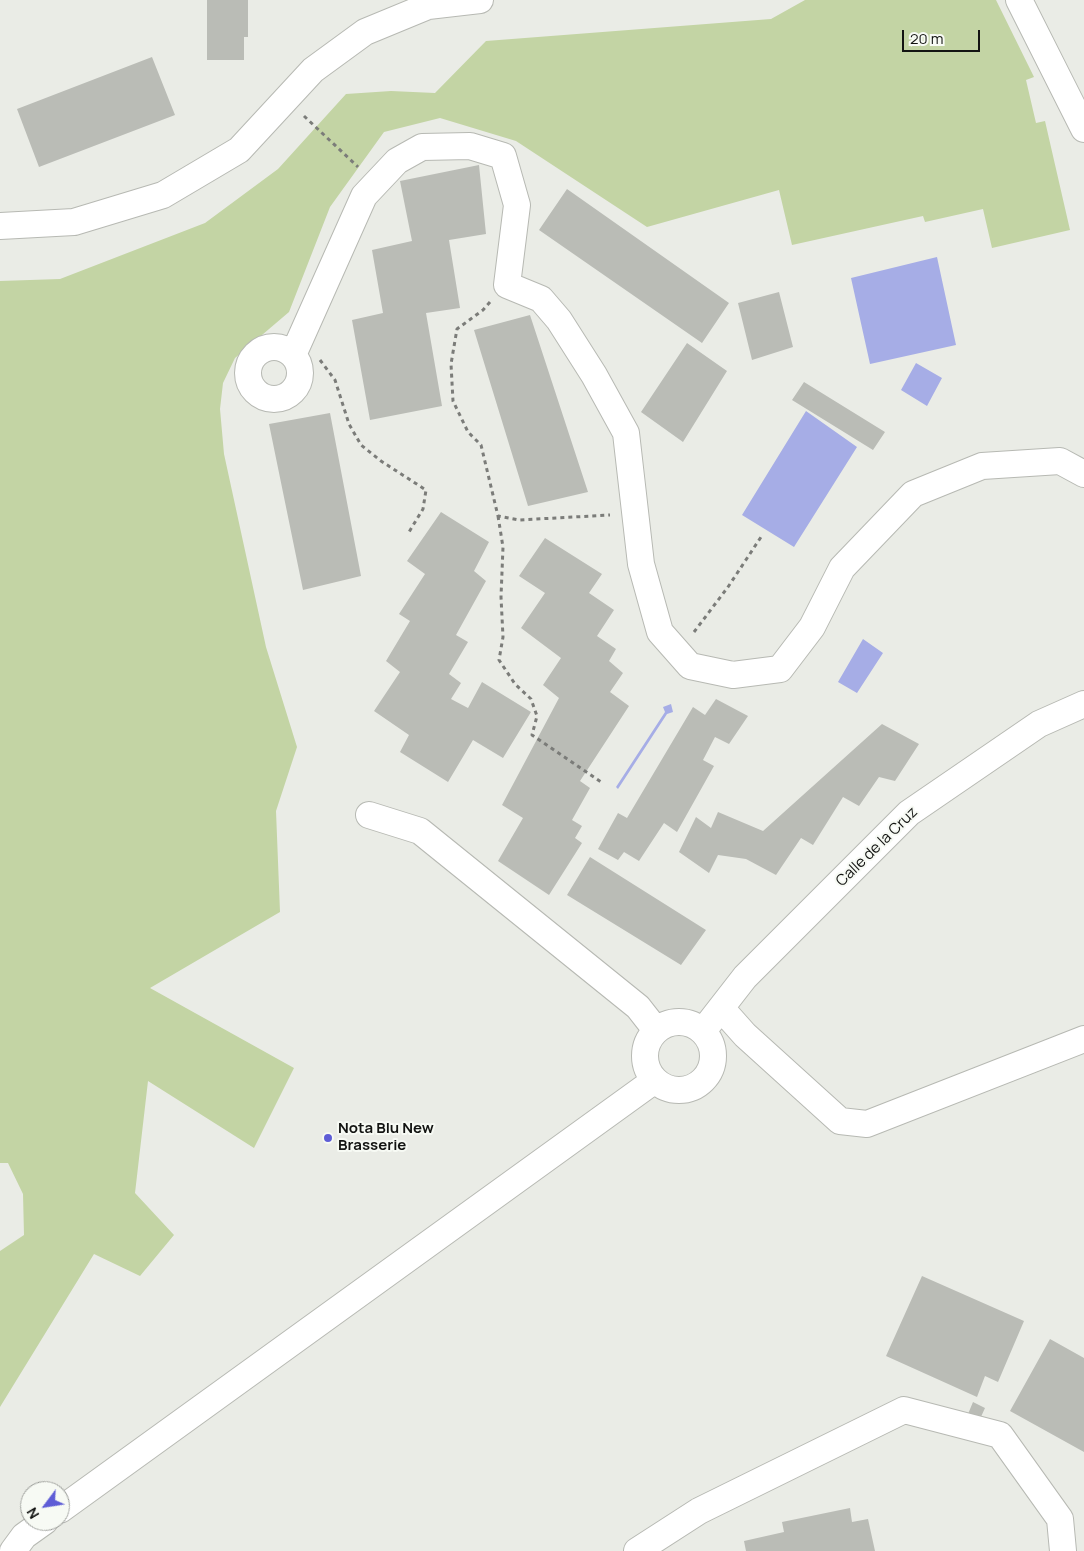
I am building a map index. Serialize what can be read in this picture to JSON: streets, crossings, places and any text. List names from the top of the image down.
{
  "streets": {
    "street": ["Calle de la Cruz"]
  },
  "places": ["Nota Blu New Brasserie"],
  "scale_bar": "20 m",
  "north": "bottom left"
}
